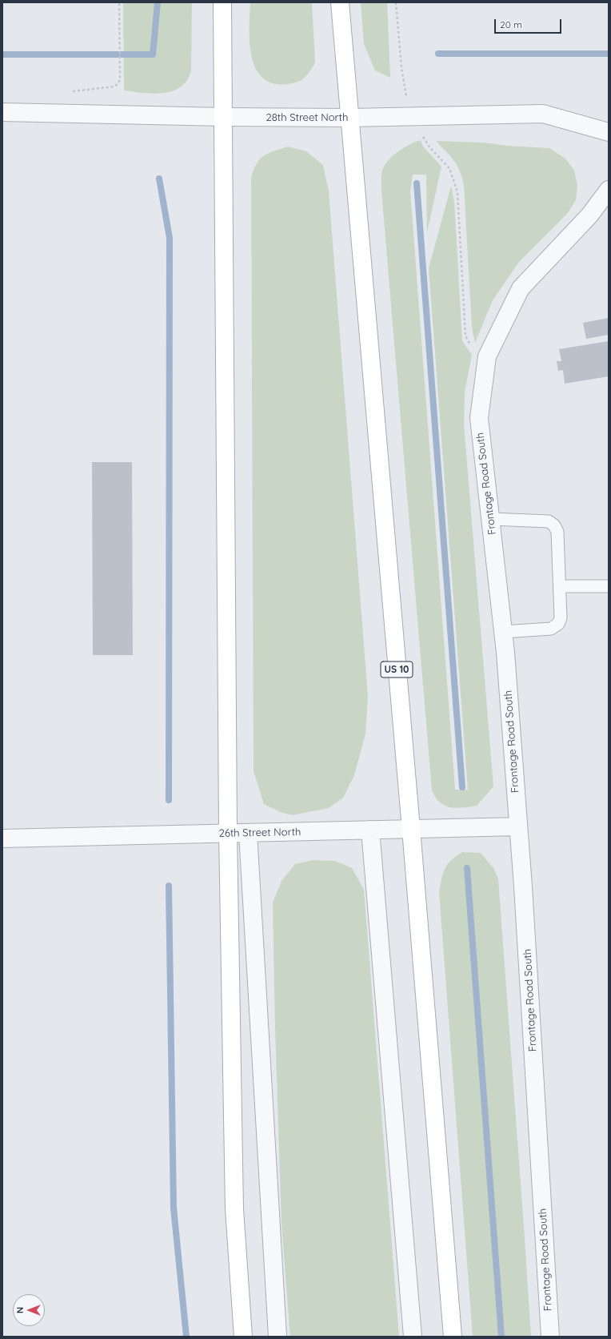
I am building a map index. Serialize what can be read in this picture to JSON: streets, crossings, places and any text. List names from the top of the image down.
{
  "streets": {
    "main road": ["US 10"],
    "street": ["28th Street North", "Frontage Road South", "26th Street North"]
  },
  "crossings": [
    ["28th Street North", "US 10"],
    ["Frontage Road South", "26th Street North"],
    ["US 10", "26th Street North"]
  ],
  "scale_bar": "20 m",
  "north": "left"
}
